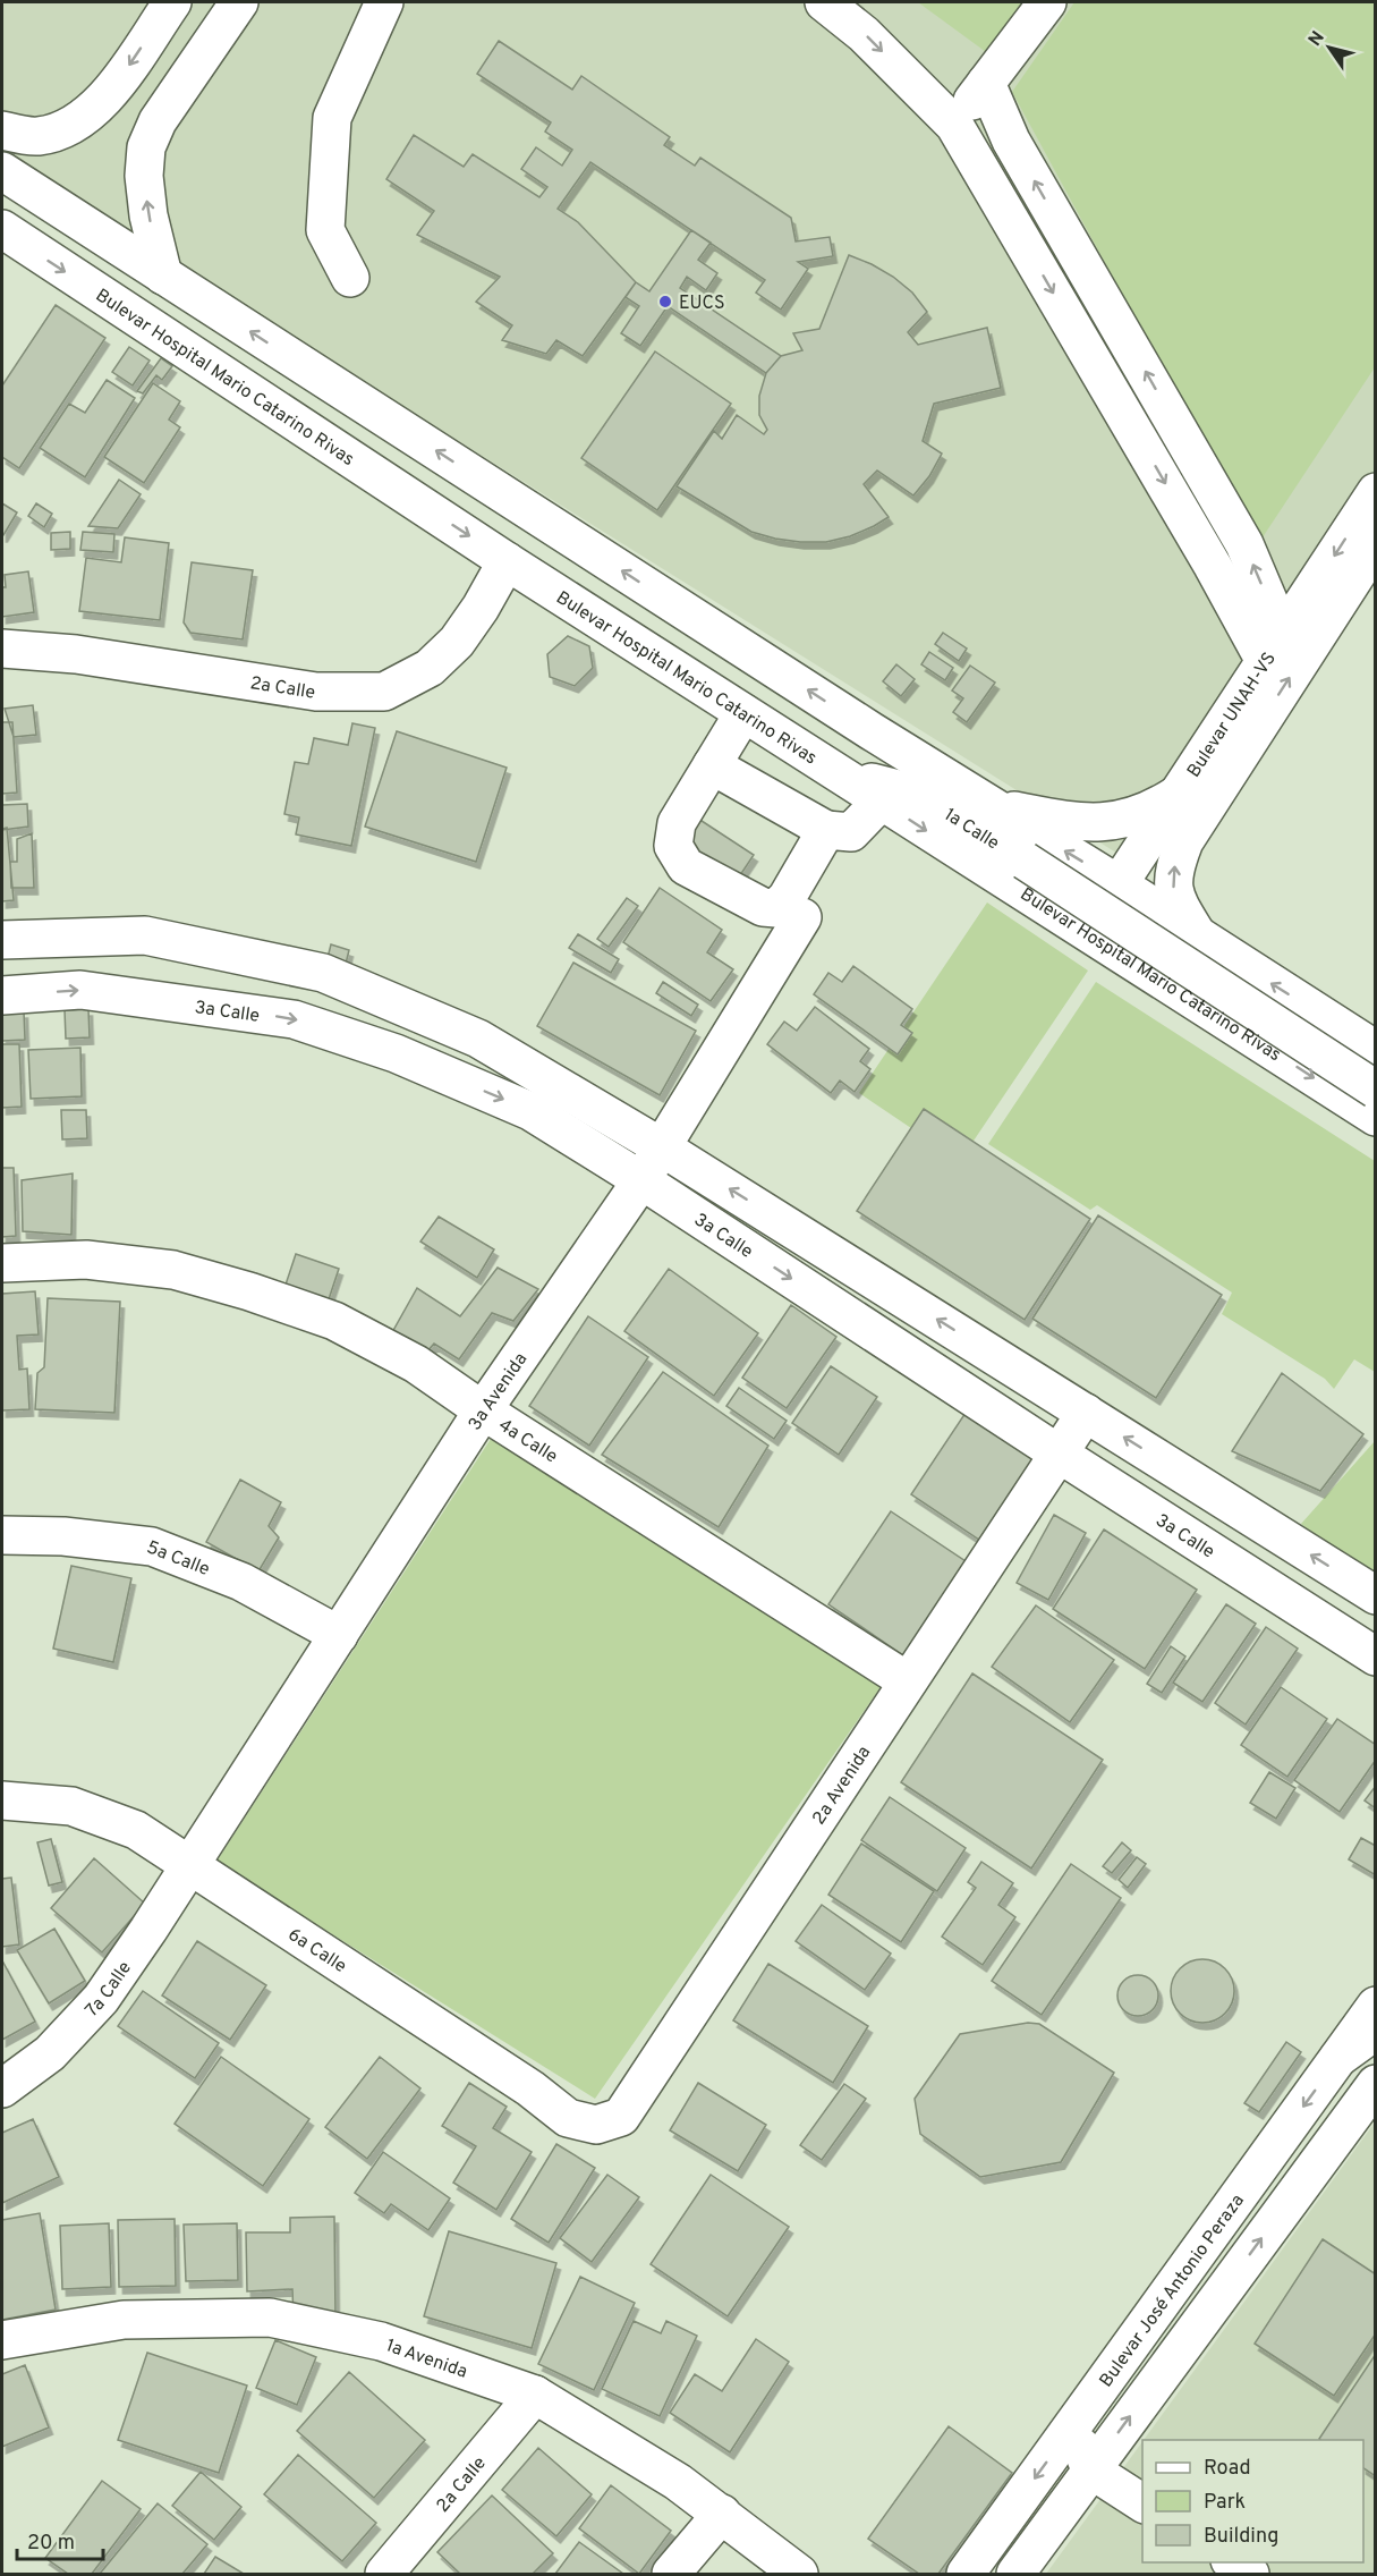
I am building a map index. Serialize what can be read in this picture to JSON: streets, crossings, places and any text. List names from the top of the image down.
{
  "streets": {
    "street": [
      "Bulevar Hospital Mario Catarino Rivas",
      "2a Calle",
      "Bulevar UNAH-VS",
      "1a Calle",
      "3a Calle",
      "3a Avenida",
      "4a Calle",
      "5a Calle",
      "2a Avenida",
      "6a Calle",
      "7a Calle",
      "Bulevar José Antonio Peraza",
      "1a Avenida"
    ]
  },
  "crossings": [
    ["Bulevar Hospital Mario Catarino Rivas", "2a Calle"],
    ["Bulevar Hospital Mario Catarino Rivas", "Bulevar UNAH-VS"],
    ["Bulevar Hospital Mario Catarino Rivas", "1a Calle"],
    ["2a Calle", "1a Avenida"],
    ["3a Calle", "3a Avenida"],
    ["3a Calle", "2a Avenida"],
    ["3a Avenida", "4a Calle"],
    ["3a Avenida", "5a Calle"],
    ["3a Avenida", "6a Calle"],
    ["3a Avenida", "7a Calle"],
    ["4a Calle", "2a Avenida"],
    ["2a Avenida", "6a Calle"],
    ["6a Calle", "7a Calle"]
  ],
  "places": ["EUCS"],
  "legend": ["Road", "Park", "Building"],
  "scale_bar": "20 m",
  "north": "top left"
}
